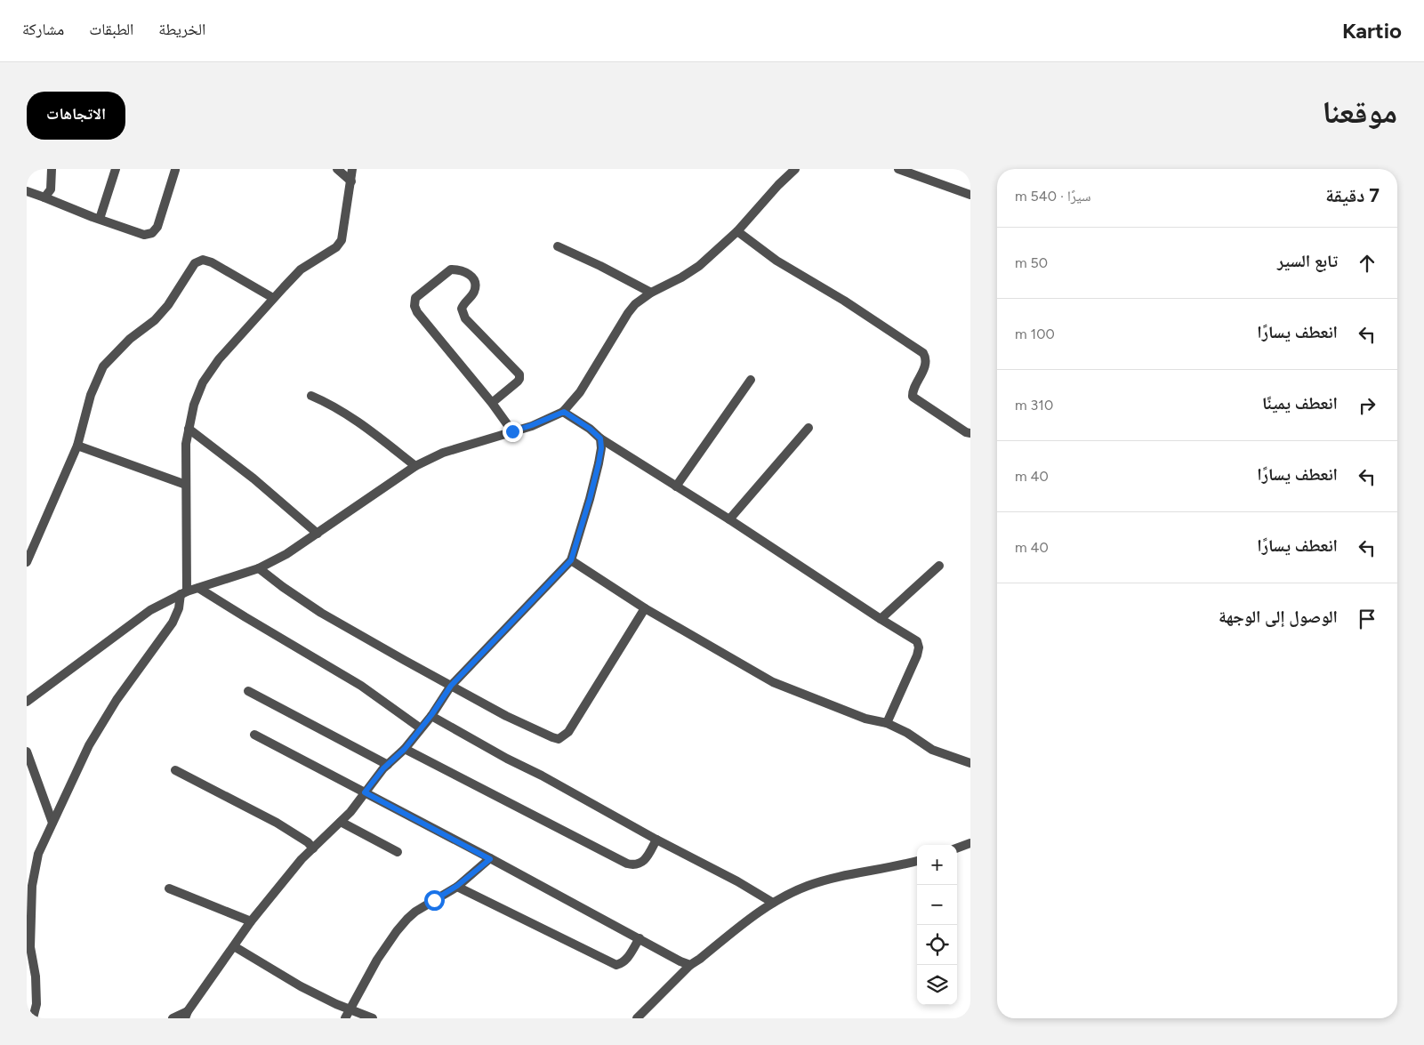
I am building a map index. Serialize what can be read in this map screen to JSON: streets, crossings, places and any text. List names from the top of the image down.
{
  "page": {
    "header": "Kartio",
    "nav": ["الخريطة", "الطبقات", "مشاركة"],
    "title": "موقعنا",
    "buttons": "الاتجاهات",
    "heading": ["7 دقيقة", "سيرًا · 540 m"],
    "list": [
      ["تابع السير", "50 m"],
      ["انعطف يسارًا", "100 m"],
      ["انعطف يمينًا", "310 m"],
      ["انعطف يسارًا", "40 m"],
      ["انعطف يسارًا", "40 m"],
      "الوصول إلى الوجهة"
    ],
    "map_buttons": ["+", "−"]
  }
}
